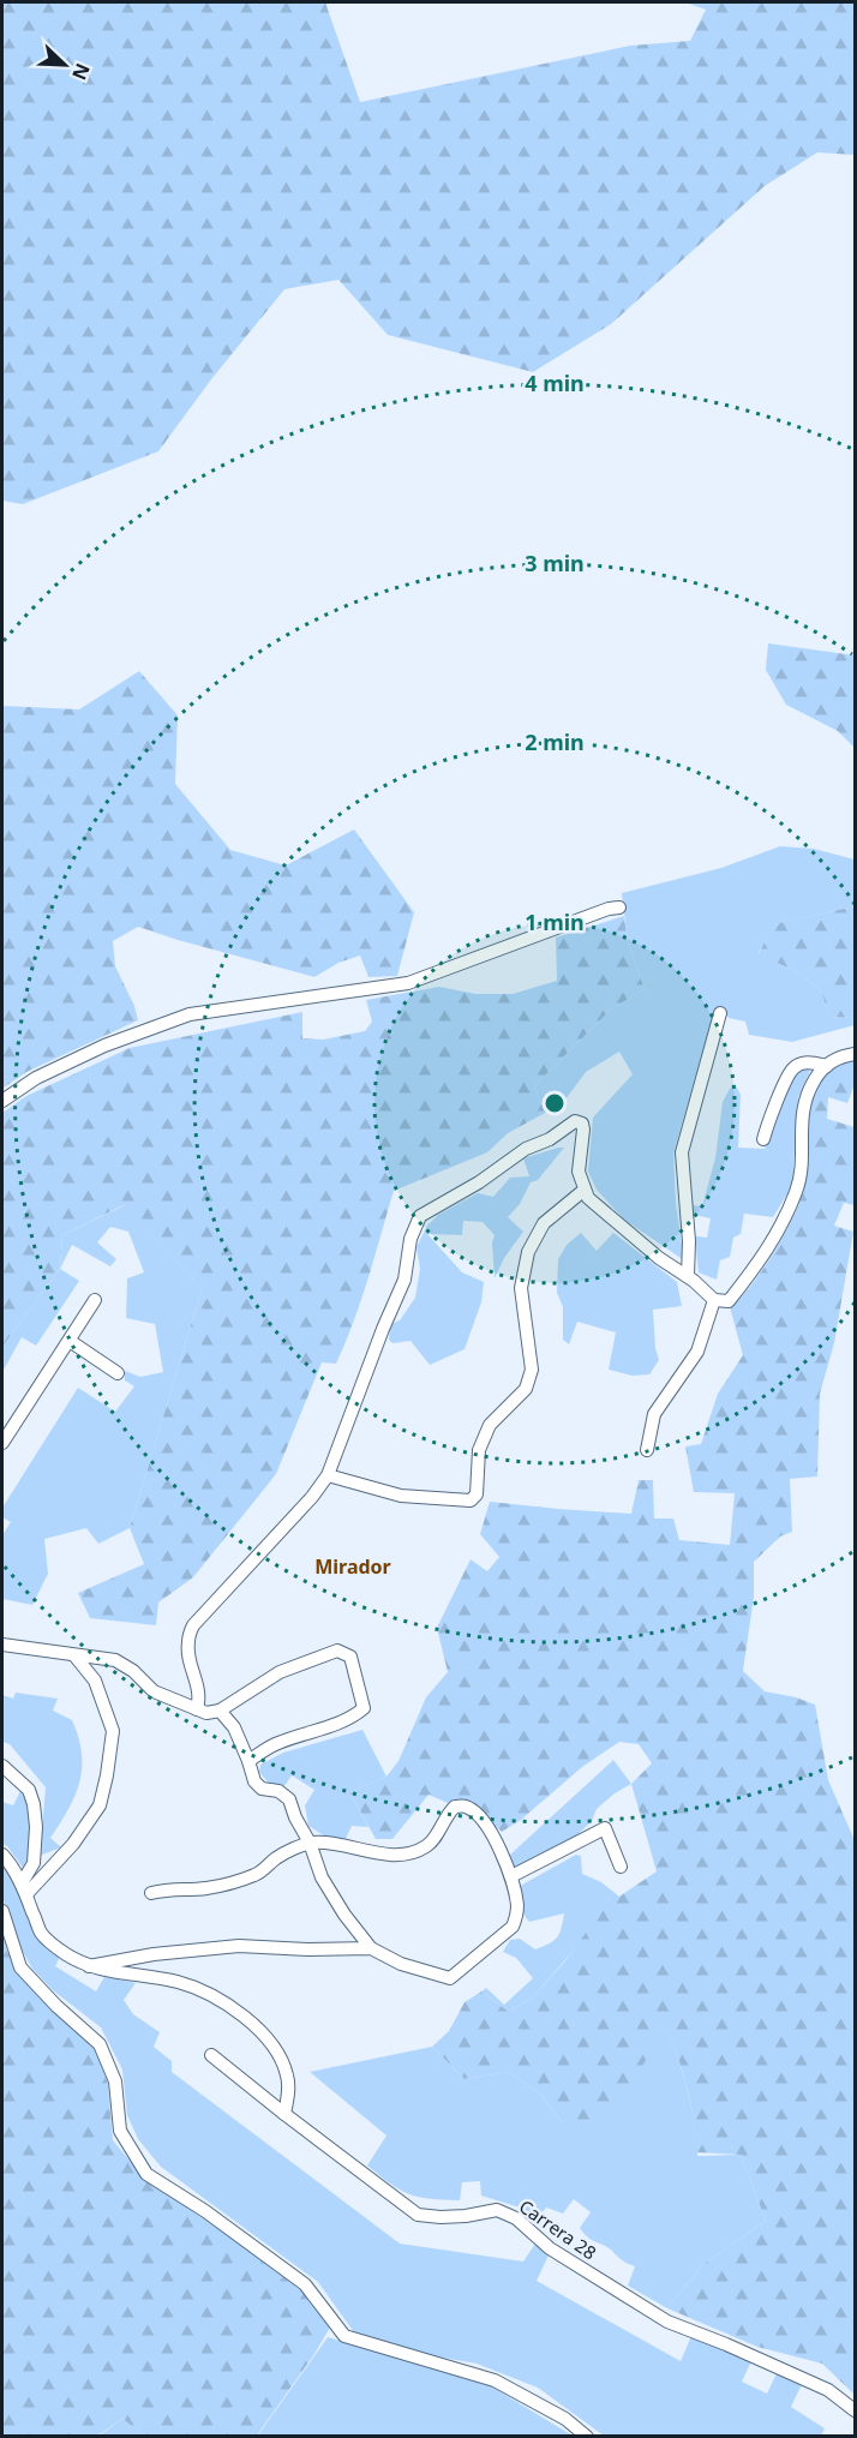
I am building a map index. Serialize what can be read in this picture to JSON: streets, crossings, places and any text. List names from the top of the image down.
{
  "streets": {
    "street": ["Carrera 28"]
  },
  "districts": ["Mirador"],
  "north": "bottom right",
  "rings": [
    "4 min",
    "3 min",
    "2 min",
    "1 min"
  ]
}
